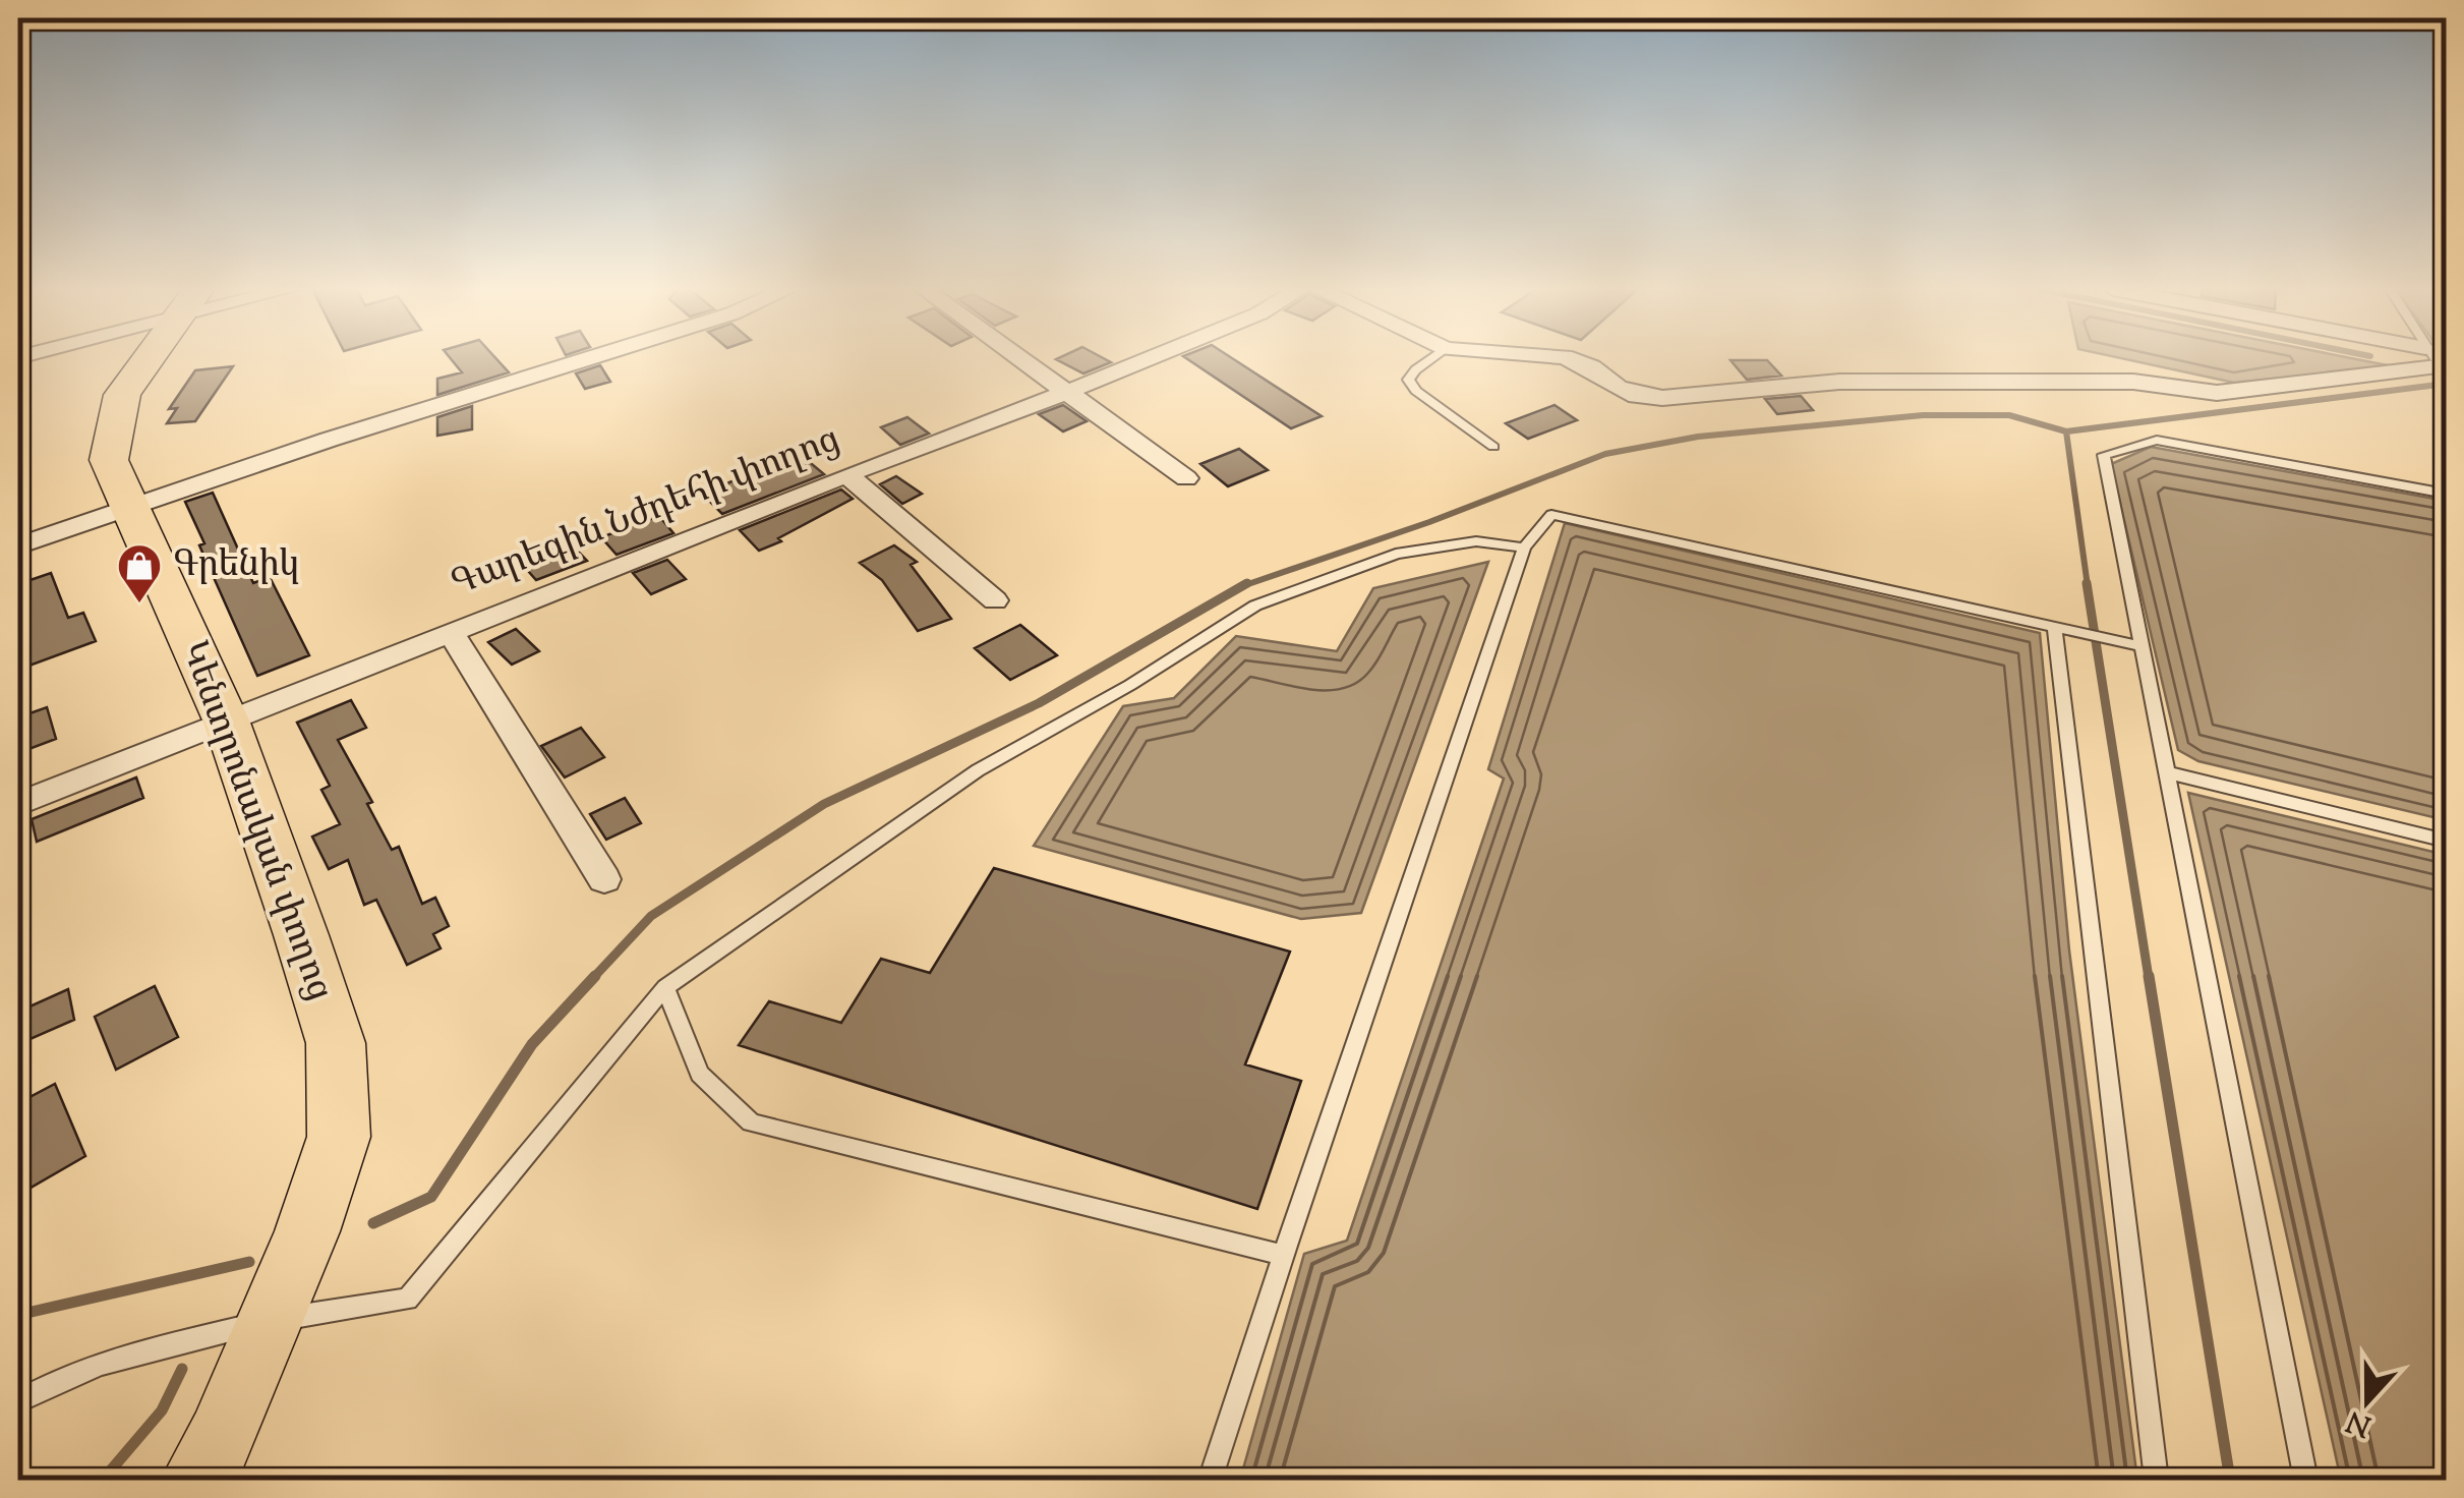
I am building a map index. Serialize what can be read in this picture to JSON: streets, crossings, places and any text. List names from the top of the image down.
{
  "streets": {
    "main road": ["Կենտրոնական փողոց"],
    "street": ["Գարեգին Նժդեհի փողոց"]
  },
  "crossings": [
    ["Գարեգին Նժդեհի փողոց", "Կենտրոնական փողոց"]
  ],
  "places": {
    "shop": ["Գրենիկ"]
  },
  "north": "bottom"
}
